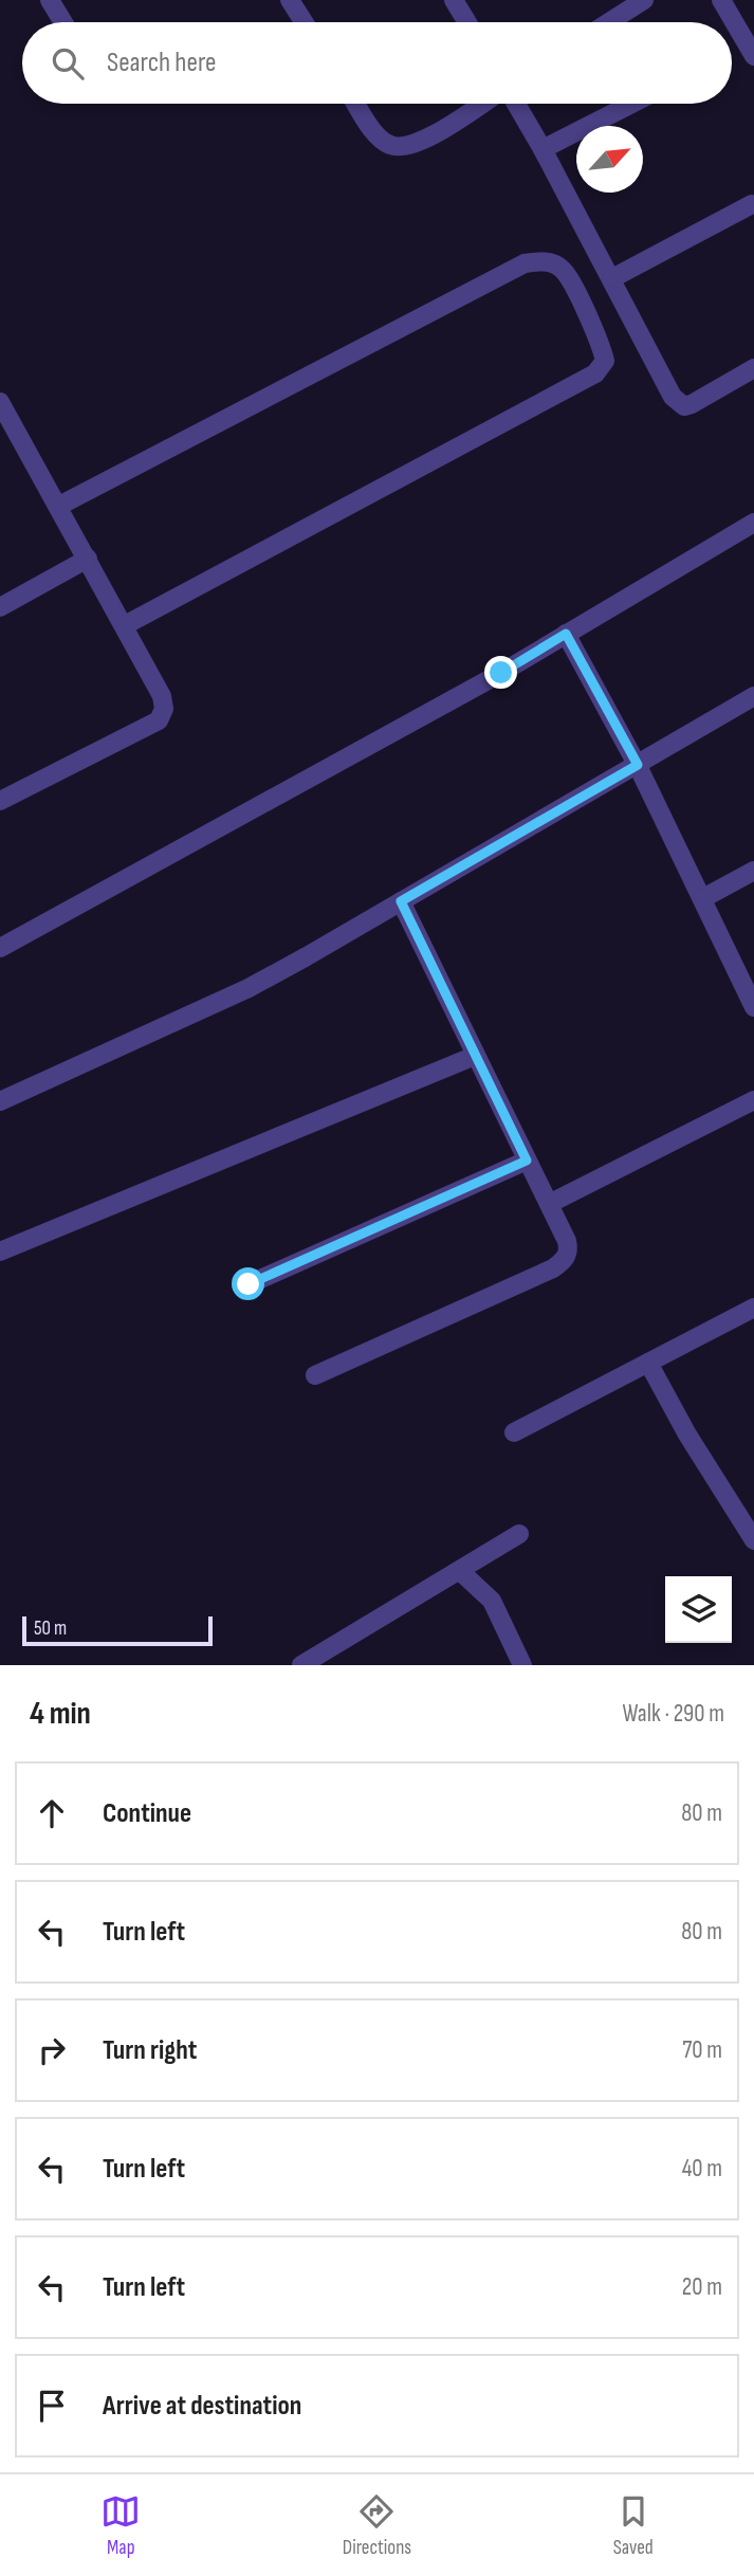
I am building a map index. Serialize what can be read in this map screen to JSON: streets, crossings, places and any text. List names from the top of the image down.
{
  "scale_bar": "50 m",
  "north": "top right",
  "page": {
    "search": "Search here",
    "scale": "50 m",
    "heading": ["4 min", "Walk · 290 m"],
    "list": [
      ["Continue", "80 m"],
      ["Turn left", "80 m"],
      ["Turn right", "70 m"],
      ["Turn left", "40 m"],
      ["Turn left", "20 m"],
      "Arrive at destination"
    ],
    "nav": ["Map", "Directions", "Saved"]
  }
}
